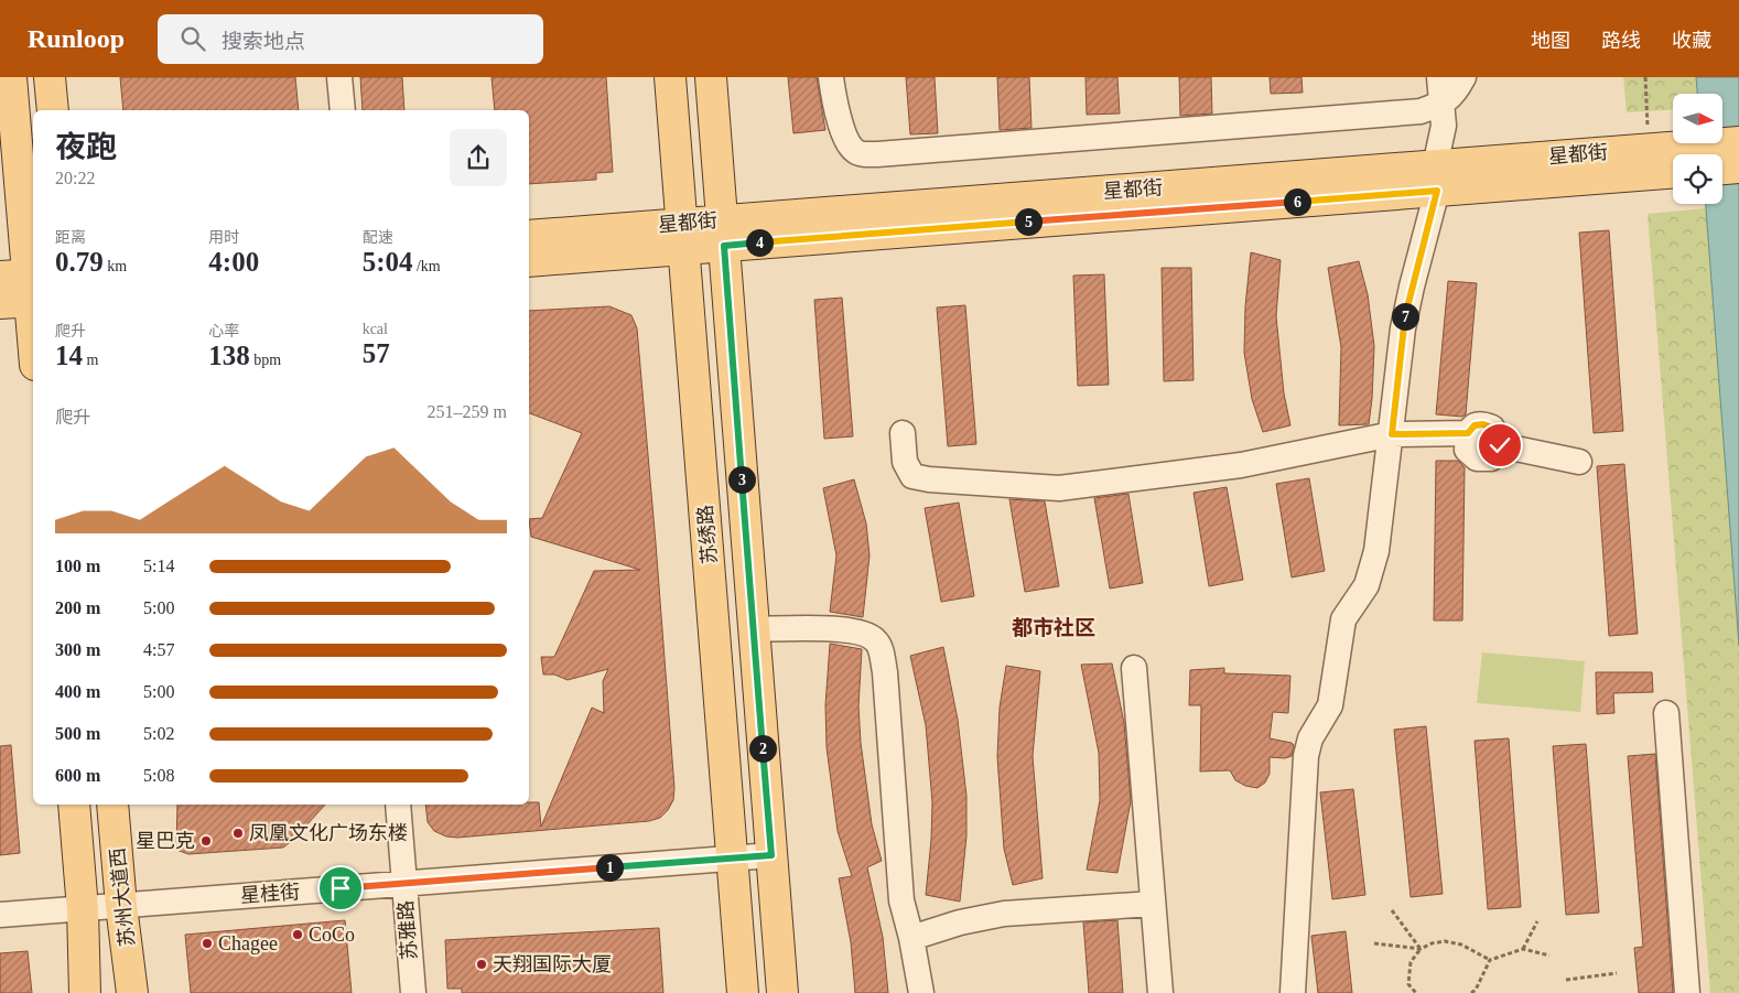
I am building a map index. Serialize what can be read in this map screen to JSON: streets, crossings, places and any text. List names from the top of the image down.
{
  "streets": {
    "main road": ["星都街", "苏绣路", "苏州大道西"],
    "street": ["星桂街", "苏雅路"]
  },
  "crossings": [
    ["星都街", "苏绣路"],
    ["苏绣路", "星桂街"],
    ["星桂街", "苏州大道西"],
    ["星桂街", "苏雅路"]
  ],
  "districts": ["都市社区"],
  "places": [
    "凤凰文化广场东楼",
    "星巴克",
    "CoCo",
    "Chagee",
    "天翔国际大厦"
  ],
  "north": "right",
  "page": {
    "header": "Runloop",
    "search": "搜索地点",
    "nav": ["地图", "路线", "收藏"],
    "heading": ["夜跑", "20:22"],
    "pins": [
      "6",
      "5",
      "4",
      "7",
      "3",
      "2",
      "1"
    ],
    "stats": [
      ["距离", "0.79 km"],
      ["用时", "4:00"],
      ["配速", "5:04 /km"],
      ["爬升", "14 m"],
      ["心率", "138 bpm"],
      ["kcal", "57"]
    ],
    "chart": ["爬升", "251–259 m"],
    "list": [
      {
        "name": "100 m",
        "note": "5:14"
      },
      {
        "name": "200 m",
        "note": "5:00"
      },
      {
        "name": "300 m",
        "note": "4:57"
      },
      {
        "name": "400 m",
        "note": "5:00"
      },
      {
        "name": "500 m",
        "note": "5:02"
      },
      {
        "name": "600 m",
        "note": "5:08"
      }
    ]
  }
}
